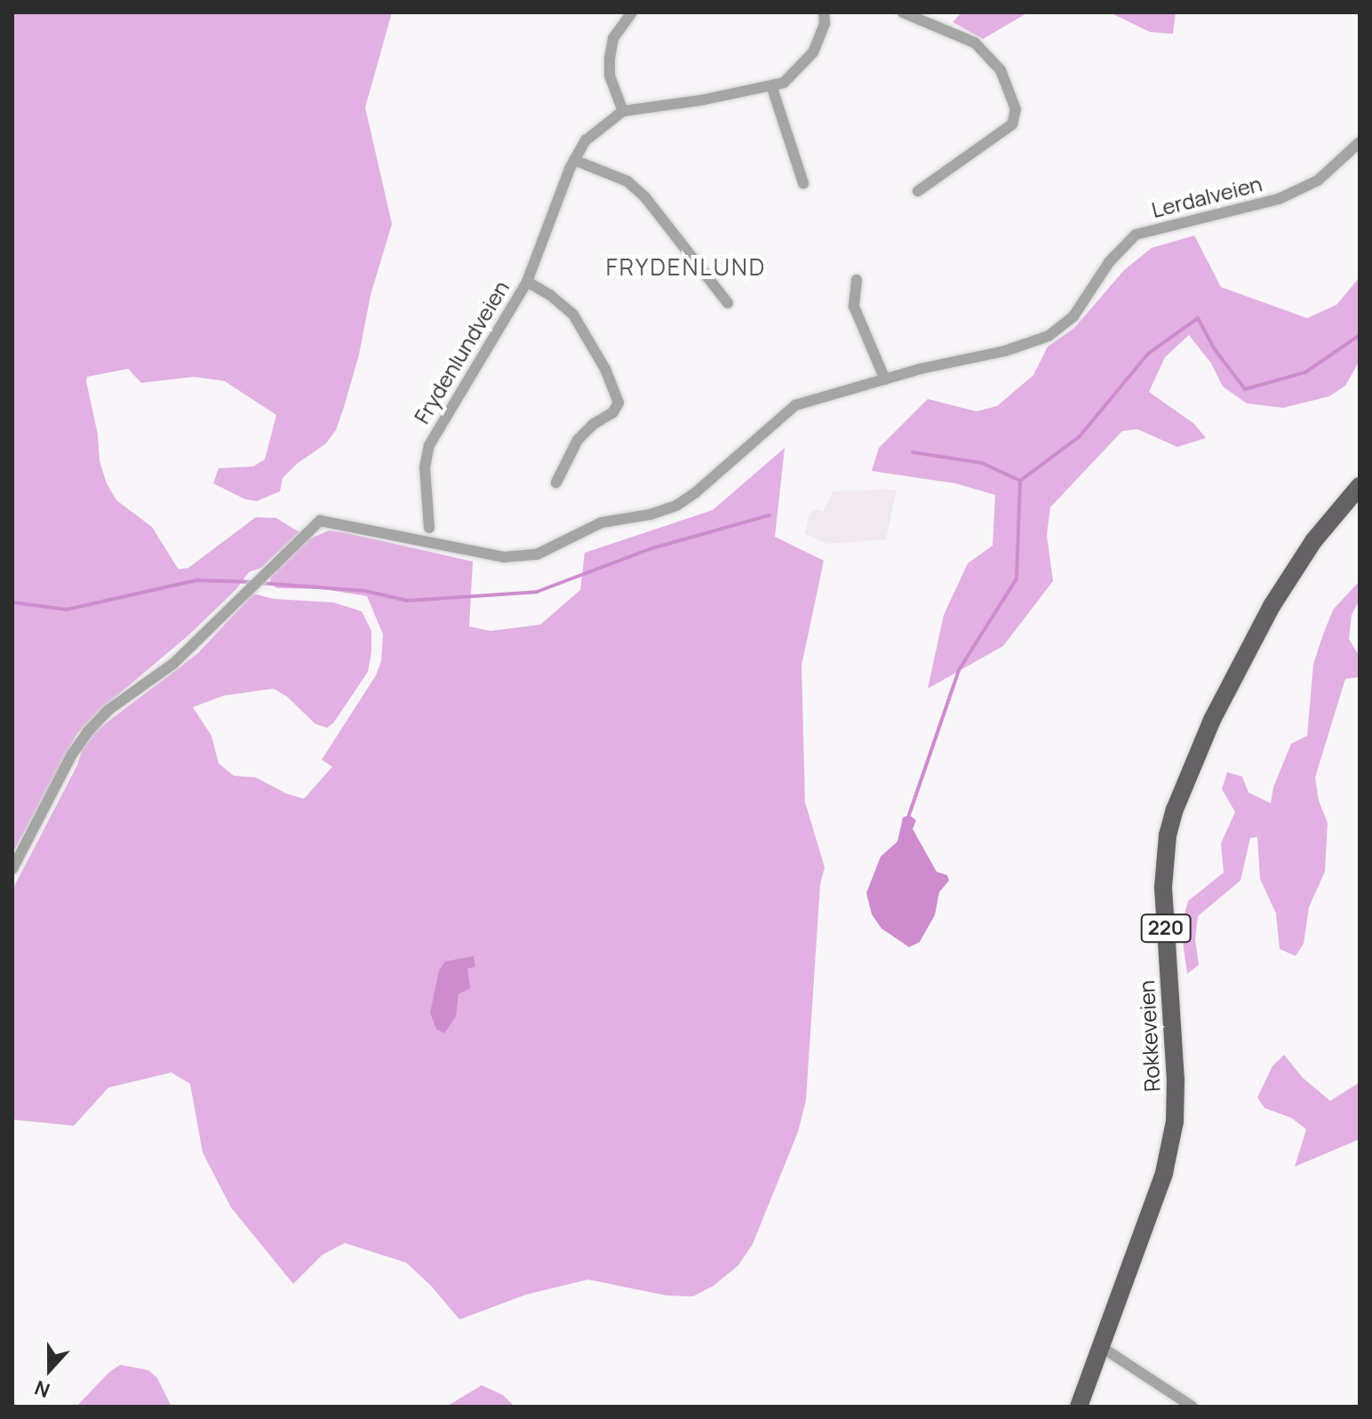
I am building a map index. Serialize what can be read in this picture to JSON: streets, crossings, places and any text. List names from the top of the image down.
{
  "streets": {
    "main road": ["220", "Rokkeveien"],
    "street": ["Lerdalveien", "Frydenlundveien"]
  },
  "districts": ["FRYDENLUND"],
  "north": "bottom"
}
